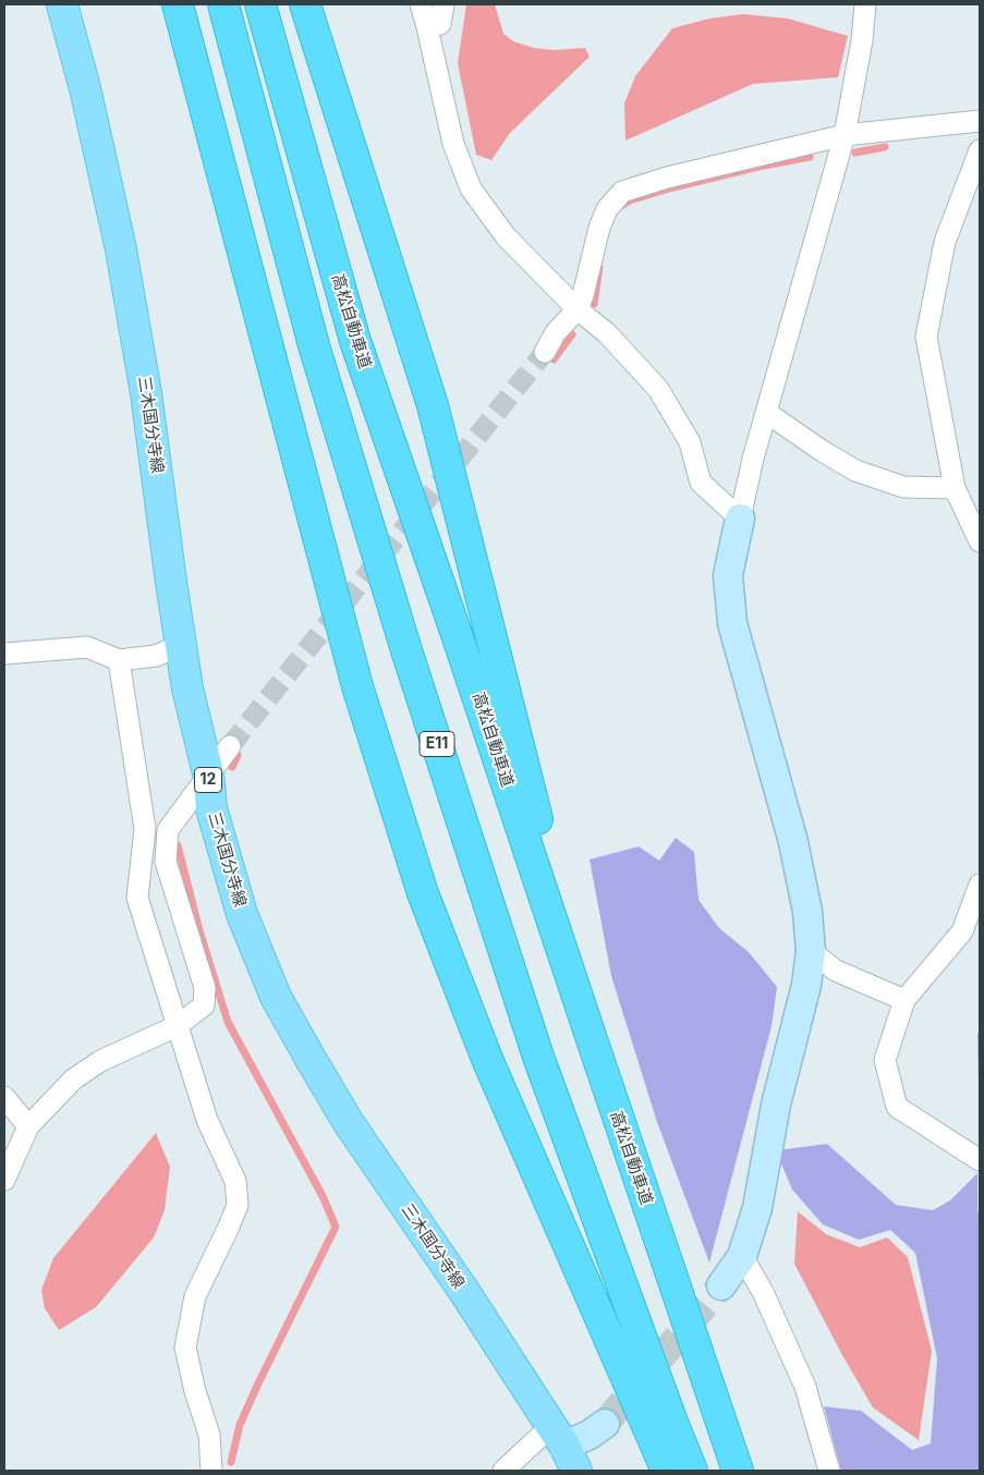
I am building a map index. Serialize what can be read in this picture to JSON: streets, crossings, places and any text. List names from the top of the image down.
{
  "streets": {
    "highway": ["高松自動車道", "E11"],
    "main road": ["三木国分寺線", "12"]
  }
}
